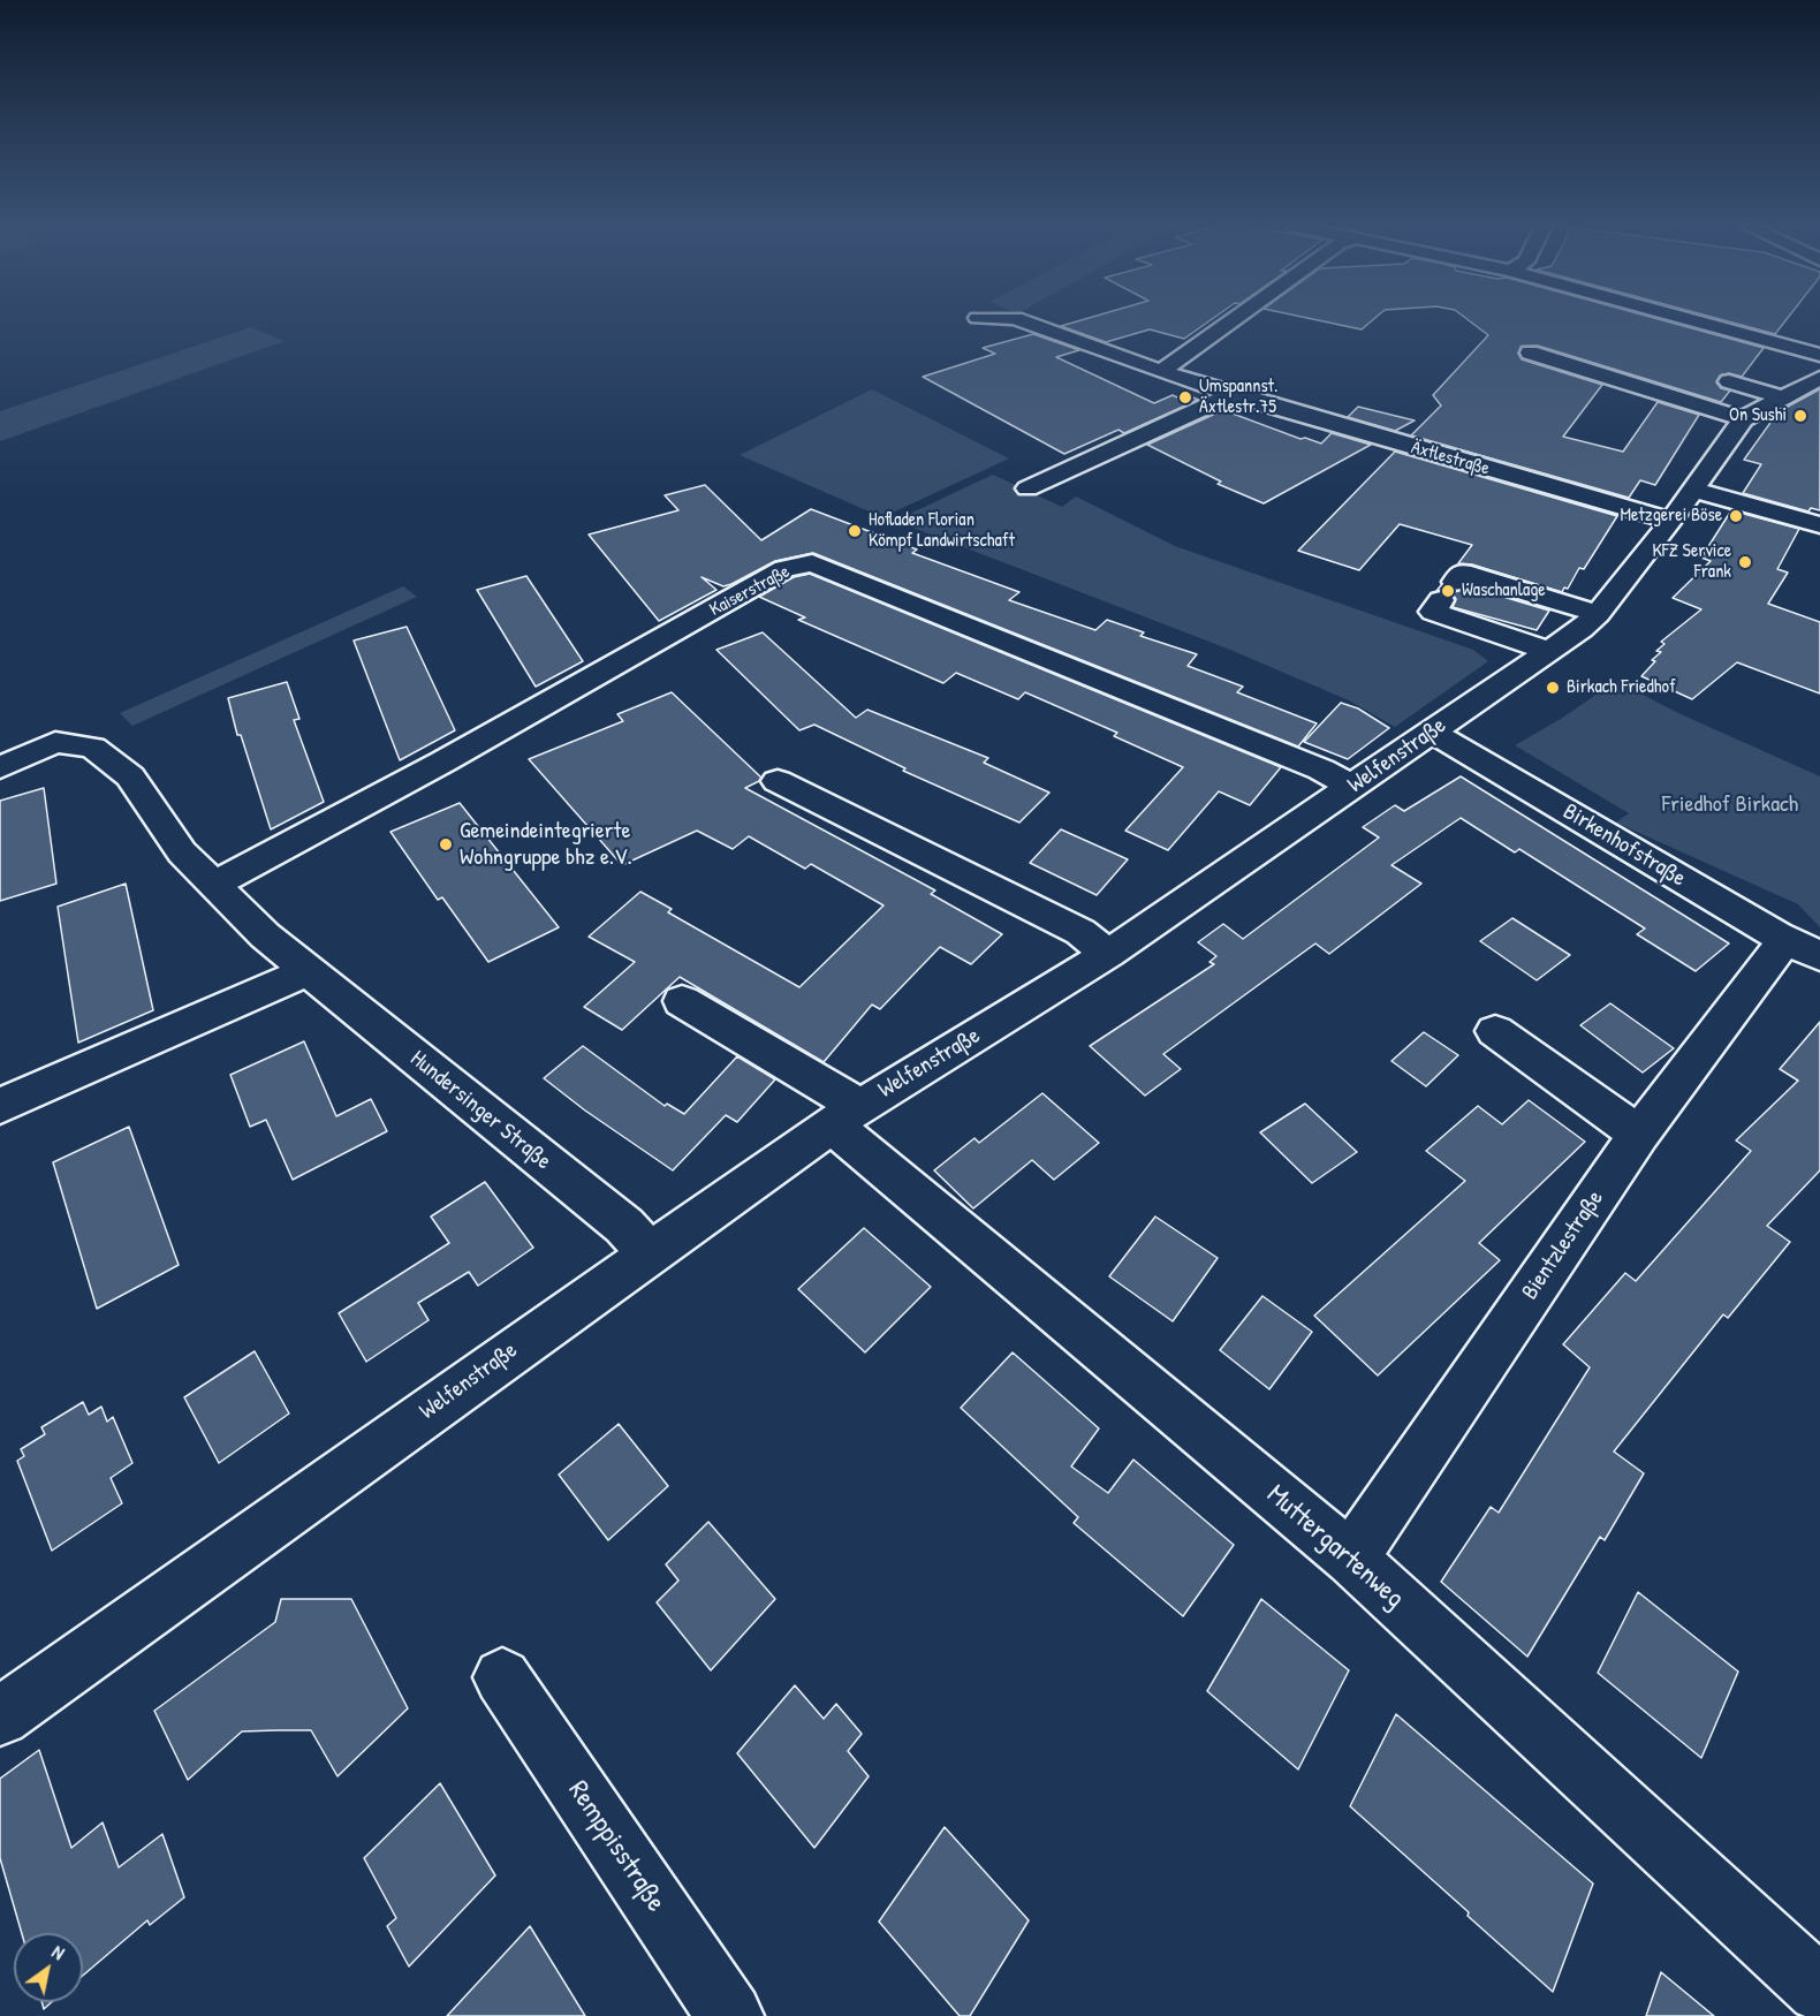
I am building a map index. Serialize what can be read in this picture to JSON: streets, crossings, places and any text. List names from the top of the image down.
{
  "streets": {
    "street": [
      "Äxtlestraße",
      "Kaiserstraße",
      "Welfenstraße",
      "Birkenhofstraße",
      "Hundersinger Straße",
      "Bientzlestraße",
      "Muttergartenweg",
      "Remppisstraße"
    ]
  },
  "crossings": [
    ["Äxtlestraße", "Welfenstraße"],
    ["Kaiserstraße", "Welfenstraße"],
    ["Kaiserstraße", "Hundersinger Straße"],
    ["Welfenstraße", "Birkenhofstraße"],
    ["Welfenstraße", "Hundersinger Straße"],
    ["Welfenstraße", "Muttergartenweg"],
    ["Birkenhofstraße", "Bientzlestraße"],
    ["Bientzlestraße", "Muttergartenweg"]
  ],
  "parks": ["Friedhof Birkach"],
  "places": [
    "Umspannst. Äxtlestr.75",
    "On Sushi",
    "Metzgerei Böse",
    "Hofladen Florian Kömpf Landwirtschaft",
    "KFZ Service Frank",
    "Waschanlage",
    "Birkach Friedhof",
    "Gemeindeintegrierte Wohngruppe bhz e.V."
  ],
  "north": "top right"
}
